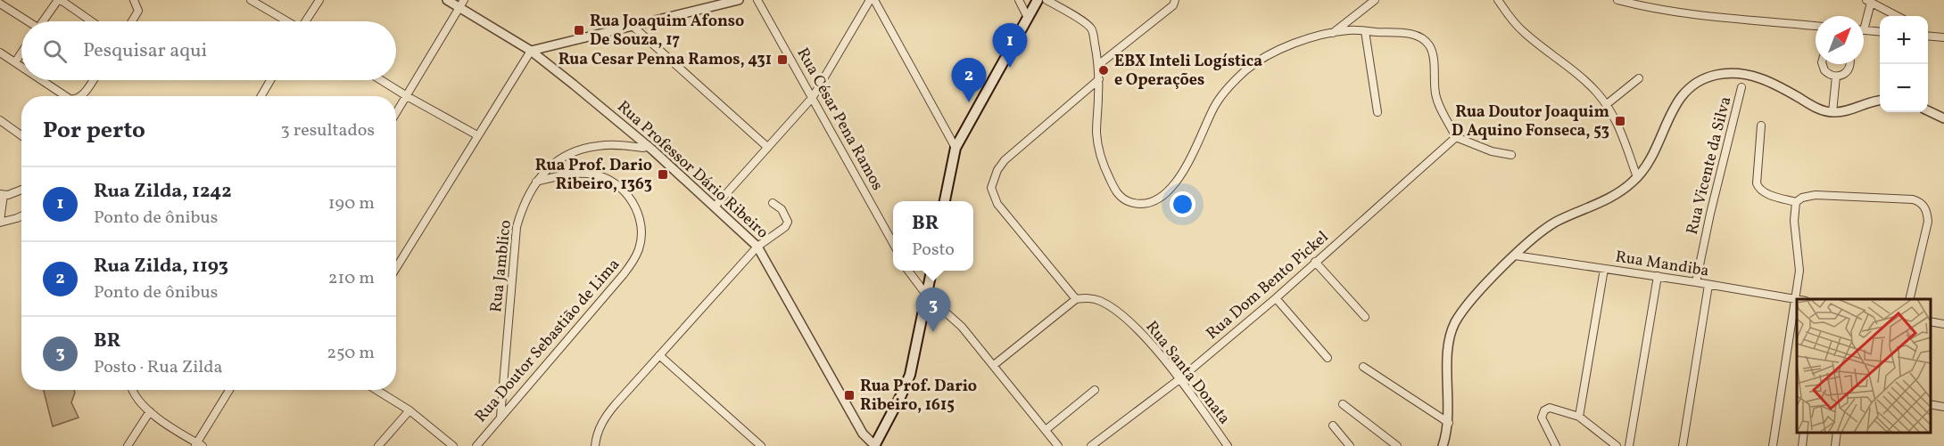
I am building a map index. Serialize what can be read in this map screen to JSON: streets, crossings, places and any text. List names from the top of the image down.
{
  "streets": {
    "street": [
      "Rua César Pena Ramos",
      "Rua Vicente da Silva",
      "Rua Professor Dário Ribeiro",
      "Rua Mandiba",
      "Rua Jamblico",
      "Rua Dom Bento Pickel",
      "Rua Doutor Sebastião de Lima",
      "Rua Santa Donata"
    ]
  },
  "crossings": [
    ["Rua Vicente da Silva", "Rua Mandiba"],
    ["Rua Professor Dário Ribeiro", "Rua Jamblico"],
    ["Rua Jamblico", "Rua Doutor Sebastião de Lima"],
    ["Rua Dom Bento Pickel", "Rua Santa Donata"]
  ],
  "places": {
    "transit": [
      "Rua Joaquim Afonso De Souza, 17",
      "Rua Cesar Penna Ramos, 431",
      "Rua Doutor Joaquim D Aquino Fonseca, 53",
      "Rua Prof. Dario Ribeiro, 1363",
      "Rua Prof. Dario Ribeiro, 1615"
    ],
    "other": ["EBX Inteli Logística e Operações"]
  },
  "north": "top right",
  "page": {
    "map_buttons": ["+", "−"],
    "search": "Pesquisar aqui",
    "pins": ["1", "2", "3"],
    "heading": ["Por perto", "3 resultados"],
    "list": [
      {
        "mark": "1",
        "name": "Rua Zilda, 1242",
        "note": "Ponto de ônibus",
        "value": "190 m"
      },
      {
        "mark": "2",
        "name": "Rua Zilda, 1193",
        "note": "Ponto de ônibus",
        "value": "210 m"
      },
      {
        "mark": "3",
        "name": "BR",
        "note": "Posto · Rua Zilda",
        "value": "250 m"
      }
    ],
    "popup": ["BR", "Posto"]
  }
}
